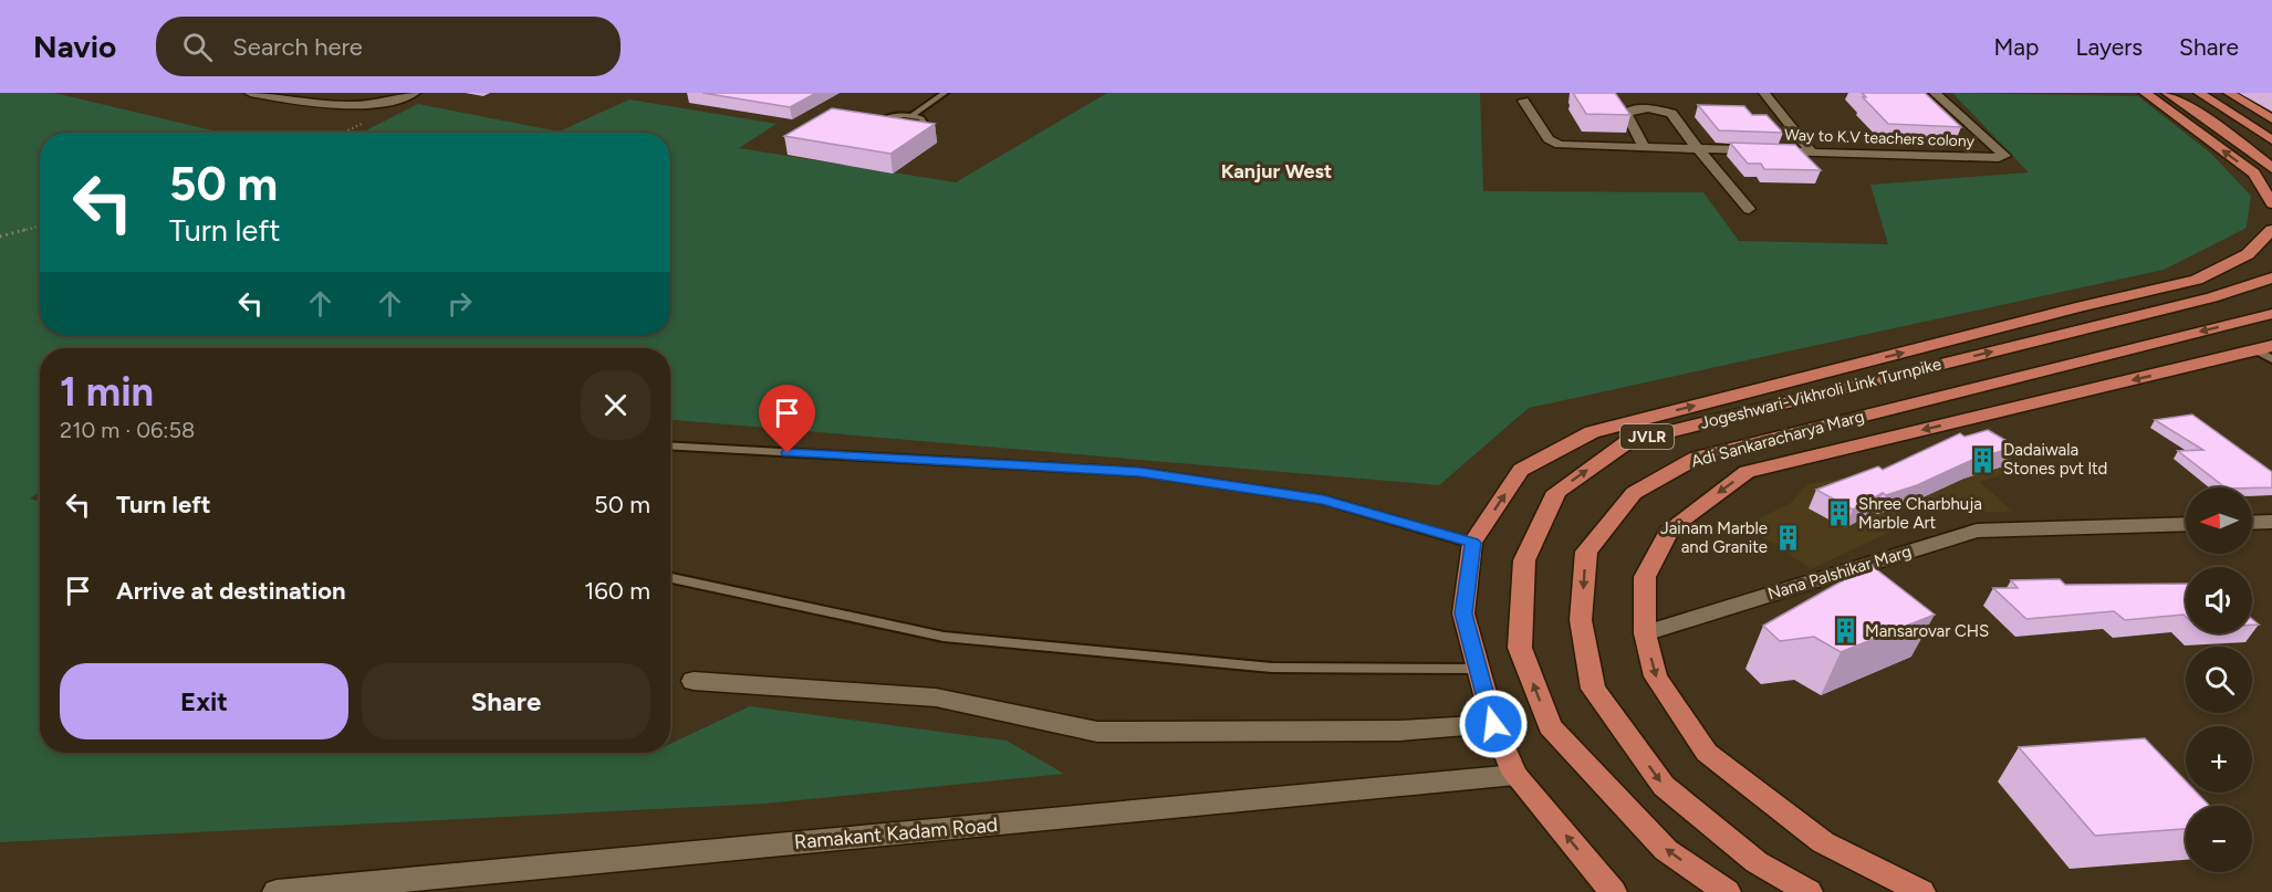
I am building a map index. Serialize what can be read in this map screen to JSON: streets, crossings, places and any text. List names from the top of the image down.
{
  "streets": {
    "main road": ["Jogeshwari-Vikhroli Link Turnpike", "JVLR", "Adi Sankaracharya Marg"],
    "street": ["Way to K.V teachers colony", "Nana Palshikar Marg", "Ramakant Kadam Road"]
  },
  "crossings": [
    ["Jogeshwari-Vikhroli Link Turnpike", "JVLR"]
  ],
  "districts": ["Kanjur West"],
  "places": {
    "building": [
      "Dadaiwala Stones pvt ltd",
      "Shree Charbhuja Marble Art",
      "Jainam Marble and Granite",
      "Mansarovar CHS"
    ]
  },
  "north": "left",
  "page": {
    "header": "Navio",
    "search": "Search here",
    "nav": ["Map", "Layers", "Share"],
    "turn": ["50 m", "Turn left"],
    "heading": ["1 min", "210 m · 06:58"],
    "list": [
      {
        "name": "Turn left",
        "value": "50 m"
      },
      {
        "name": "Arrive at destination",
        "value": "160 m"
      }
    ],
    "map_buttons": ["+", "−"],
    "buttons": ["Exit", "Share"]
  }
}
